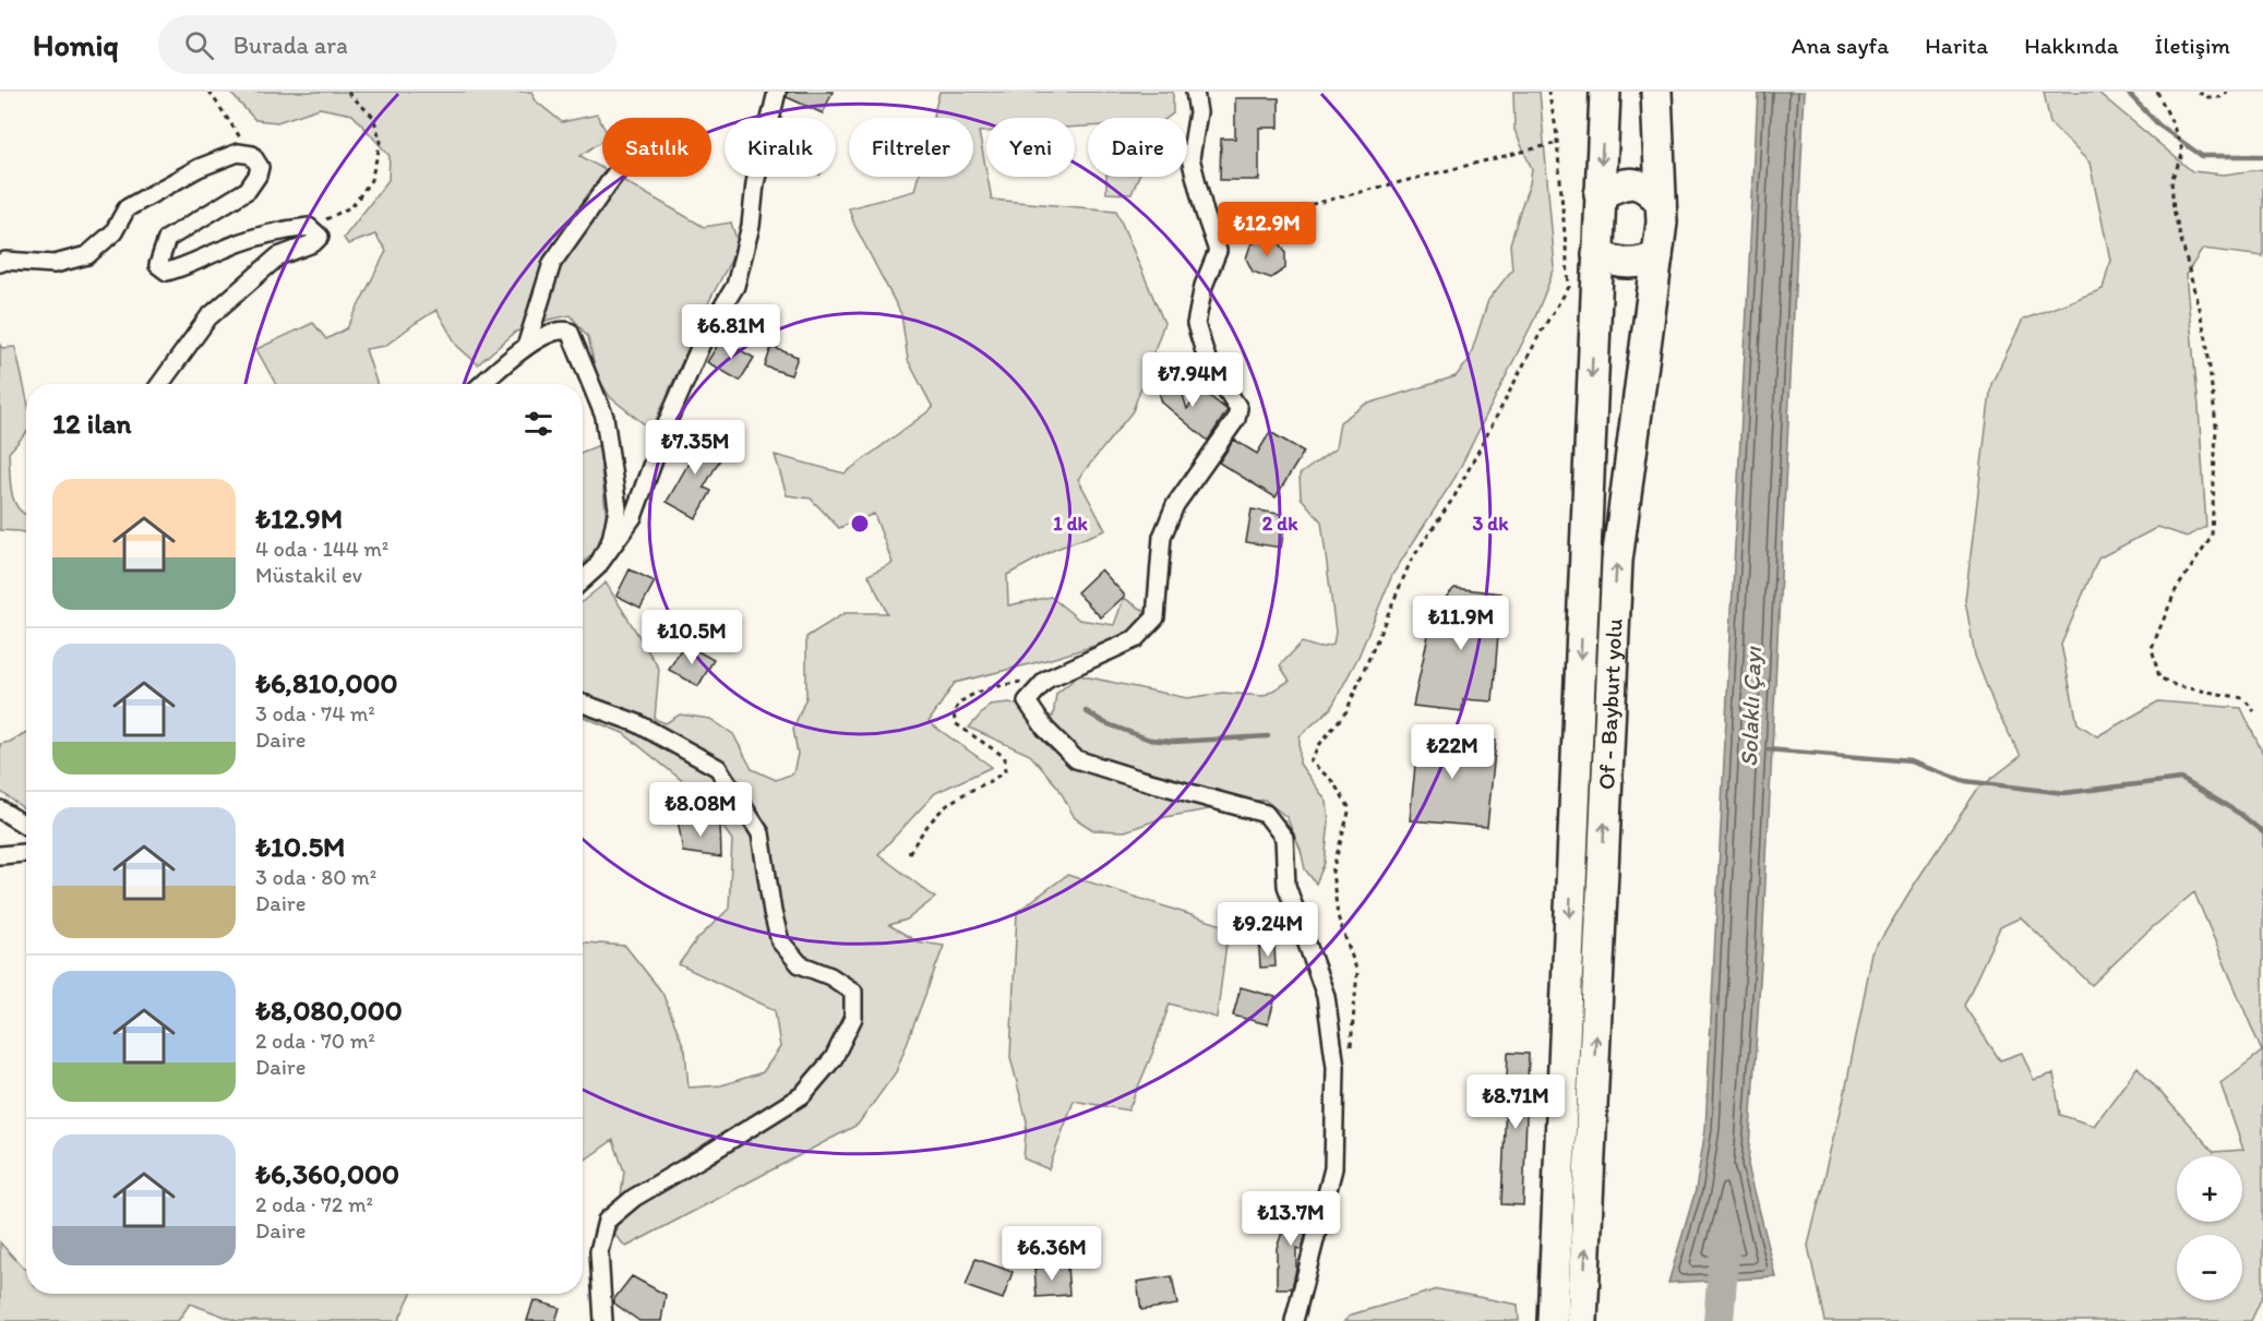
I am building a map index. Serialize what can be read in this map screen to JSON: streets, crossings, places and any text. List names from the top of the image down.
{
  "streets": {
    "highway": ["Of - Bayburt yolu"]
  },
  "water": ["Solaklı Çayı"],
  "page": {
    "header": "Homiq",
    "search": "Burada ara",
    "nav": [
      "Ana sayfa",
      "Harita",
      "Hakkında",
      "İletişim"
    ],
    "chip": [
      "Satılık",
      "Kiralık",
      "Filtreler",
      "Yeni",
      "Daire"
    ],
    "price": [
      "₺12.9M",
      "₺6.81M",
      "₺7.94M",
      "₺7.35M",
      "₺11.9M",
      "₺10.5M",
      "₺22M",
      "₺8.08M",
      "₺9.24M",
      "₺8.71M",
      "₺13.7M",
      "₺6.36M"
    ],
    "heading": "12 ilan",
    "list": [
      {
        "name": "₺12.9M",
        "note": "4 oda · 144 m² · Müstakil ev"
      },
      {
        "name": "₺6,810,000",
        "note": "3 oda · 74 m² · Daire"
      },
      {
        "name": "₺10.5M",
        "note": "3 oda · 80 m² · Daire"
      },
      {
        "name": "₺8,080,000",
        "note": "2 oda · 70 m² · Daire"
      },
      {
        "name": "₺6,360,000",
        "note": "2 oda · 72 m² · Daire"
      }
    ],
    "map_buttons": ["+", "−"]
  },
  "rings": ["1 dk", "2 dk", "3 dk"]
}
